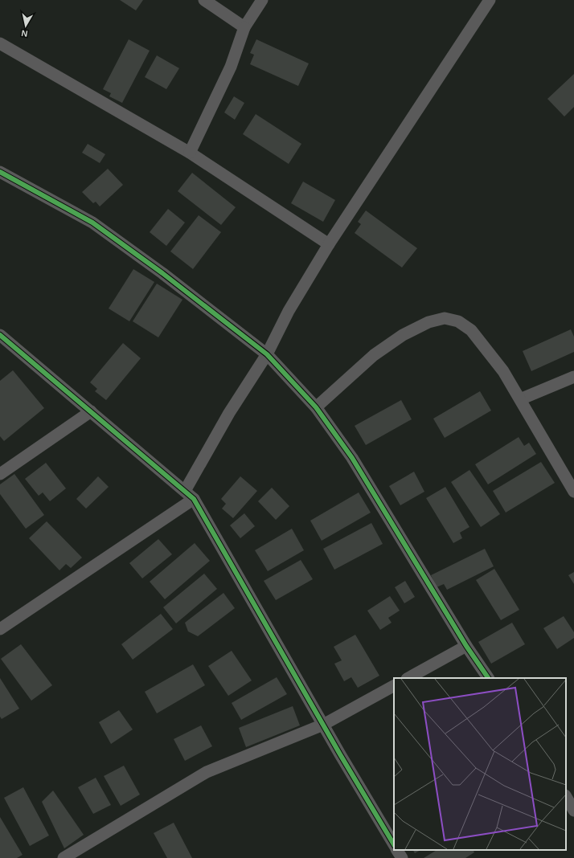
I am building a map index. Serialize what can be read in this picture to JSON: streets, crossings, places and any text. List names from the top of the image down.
{
  "north": "bottom"
}
